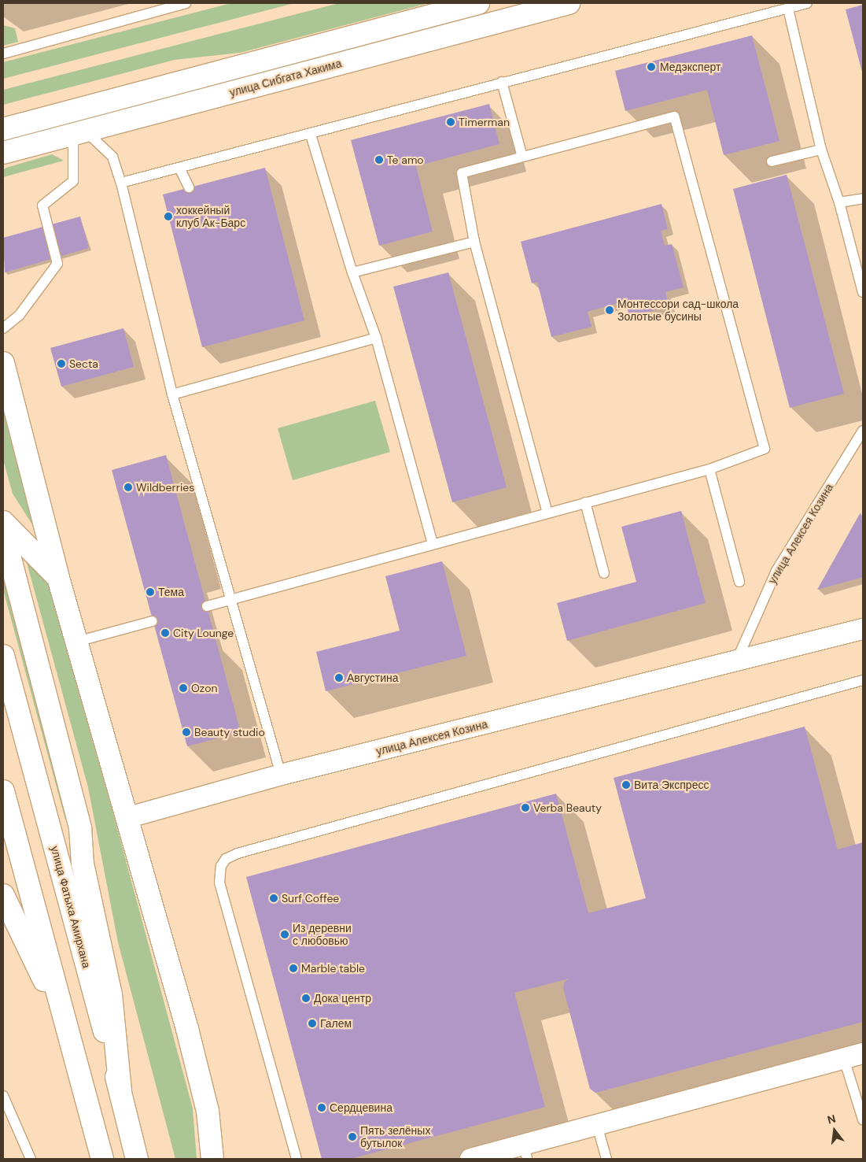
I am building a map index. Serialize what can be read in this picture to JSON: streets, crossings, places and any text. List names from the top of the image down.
{
  "streets": {
    "main road": ["улица Сибгата Хакима", "улица Фатыха Амирхана"],
    "street": ["улица Алексея Козина"]
  },
  "places": [
    "Медэксперт",
    "Timerman",
    "Te amo",
    "хоккейный клуб Ак-Барс",
    "Монтессори сад-школа Золотые бусины",
    "Secta",
    "Wildberries",
    "Тема",
    "City Lounge",
    "Августина",
    "Ozon",
    "Beauty studio",
    "Вита Экспресс",
    "Verba Beauty",
    "Surf Coffee",
    "Из деревни с любовью",
    "Marble table",
    "Дока центр",
    "Галем",
    "Сердцевина",
    "Пять зелёных бутылок"
  ],
  "north": "top"
}
